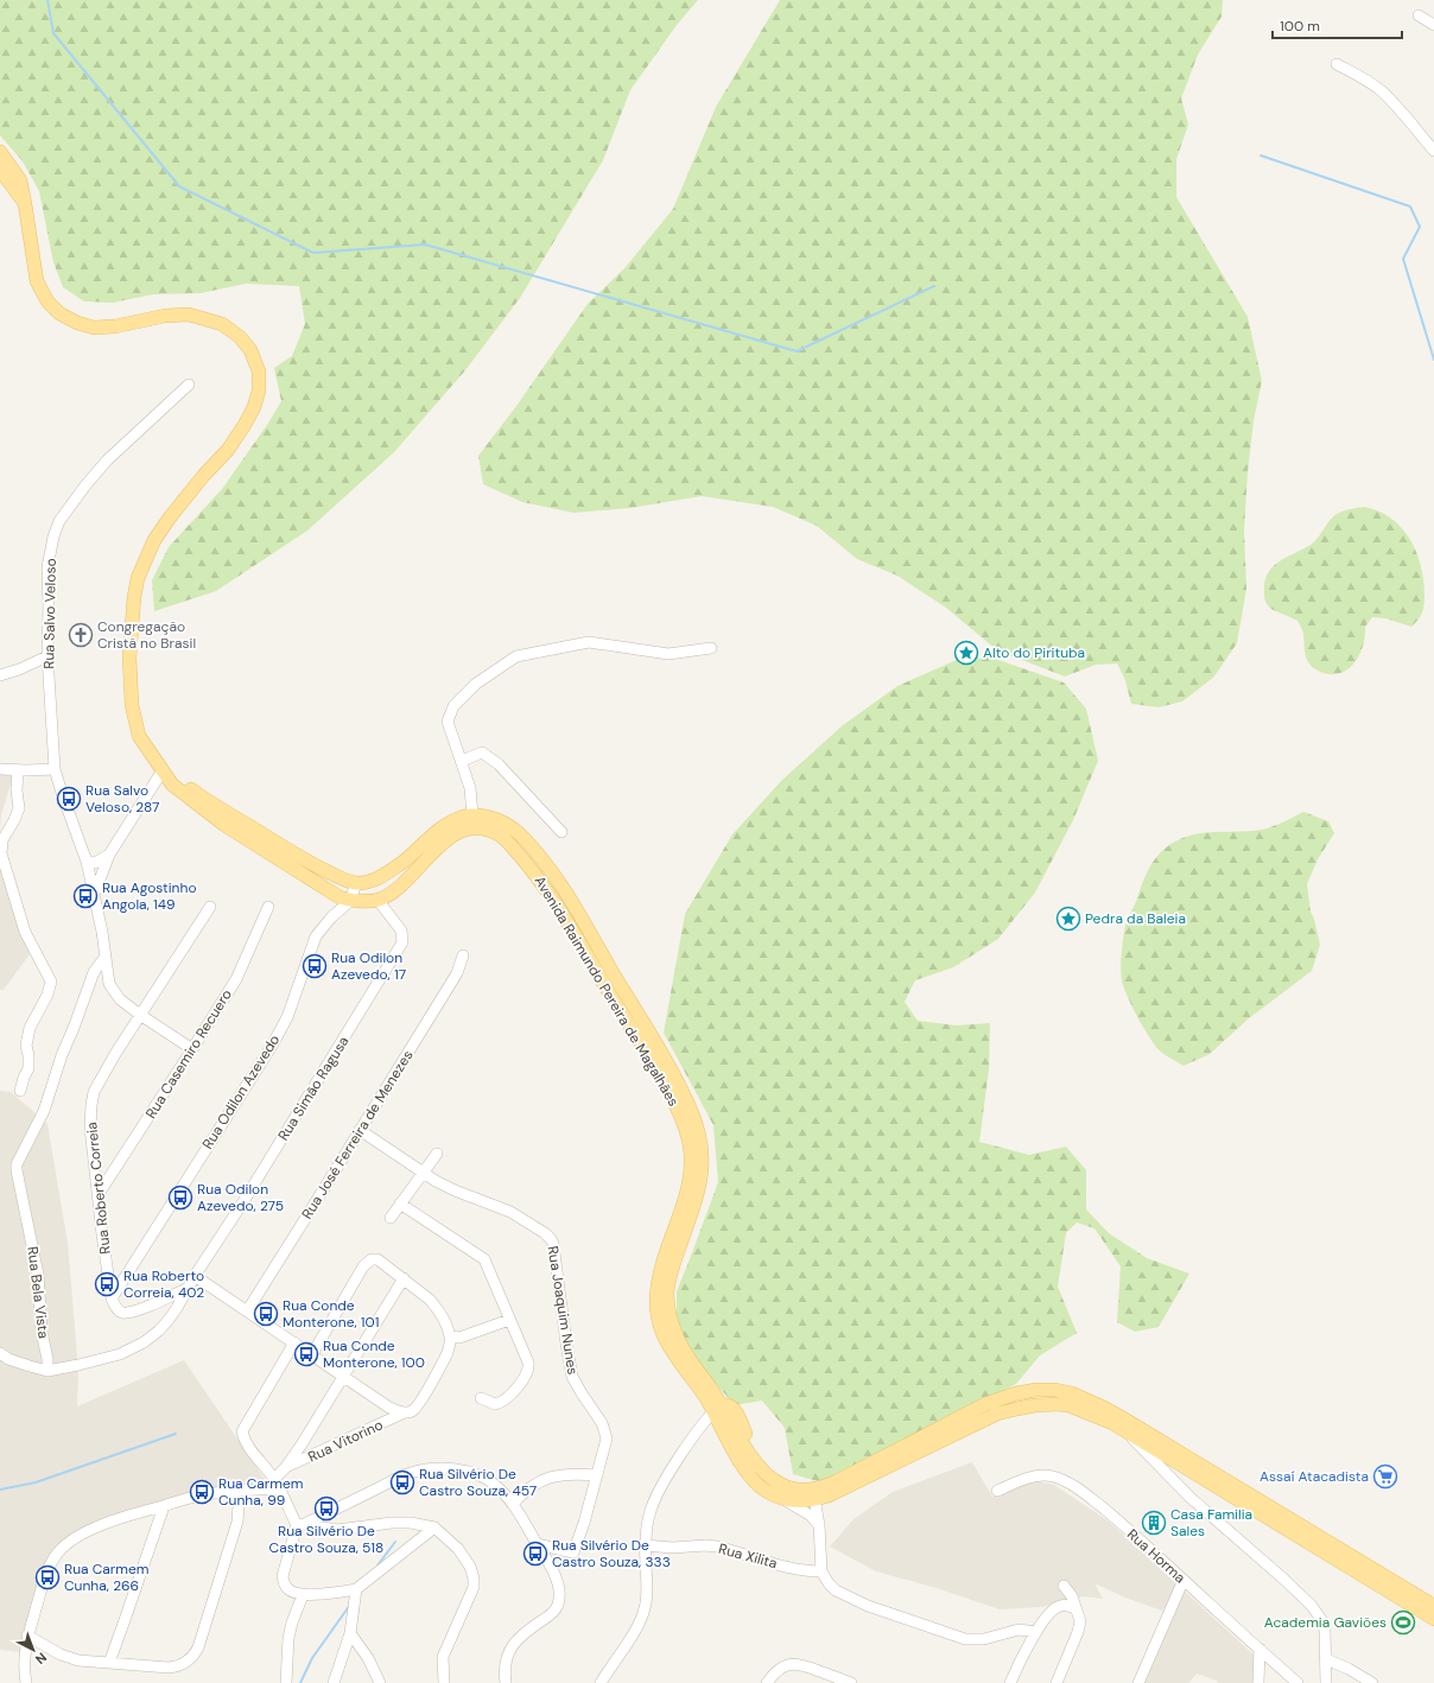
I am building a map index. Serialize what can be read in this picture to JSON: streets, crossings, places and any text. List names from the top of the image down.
{
  "streets": {
    "main road": ["Avenida Raimundo Pereira de Magalhães"],
    "street": [
      "Rua Salvo Veloso",
      "Rua Casemiro Recuero",
      "Rua Simão Ragusa",
      "Rua Odilon Azevedo",
      "Rua José Ferreira de Menezes",
      "Rua Roberto Correia",
      "Rua Bela Vista",
      "Rua Joaquim Nunes",
      "Rua Vitorino",
      "Rua Xilita",
      "Rua Horma"
    ]
  },
  "crossings": [
    ["Rua Salvo Veloso", "Rua Casemiro Recuero"],
    ["Rua Salvo Veloso", "Rua Roberto Correia"],
    ["Rua Salvo Veloso", "Rua Bela Vista"],
    ["Avenida Raimundo Pereira de Magalhães", "Rua Simão Ragusa"],
    ["Avenida Raimundo Pereira de Magalhães", "Rua Odilon Azevedo"],
    ["Rua Casemiro Recuero", "Rua Roberto Correia"],
    ["Rua Simão Ragusa", "Rua Bela Vista"],
    ["Rua Odilon Azevedo", "Rua Roberto Correia"],
    ["Rua José Ferreira de Menezes", "Rua Joaquim Nunes"]
  ],
  "places": {
    "church": ["Congregação Cristã no Brasil"],
    "place": ["Alto do Pirituba", "Pedra da Baleia"],
    "bus stop": [
      "Rua Salvo Veloso, 287",
      "Rua Agostinho Angola, 149",
      "Rua Odilon Azevedo, 17",
      "Rua Odilon Azevedo, 275",
      "Rua Roberto Correia, 402",
      "Rua Conde Monterone, 101",
      "Rua Conde Monterone, 100",
      "Rua Silvério De Castro Souza, 457",
      "Rua Carmem Cunha, 99",
      "Rua Silvério De Castro Souza, 518",
      "Rua Silvério De Castro Souza, 333",
      "Rua Carmem Cunha, 266"
    ],
    "supermarket": ["Assaí Atacadista"],
    "building": ["Casa Familia Sales"],
    "sports": ["Academia Gaviões"]
  },
  "scale_bar": "100 m",
  "north": "bottom right"
}
